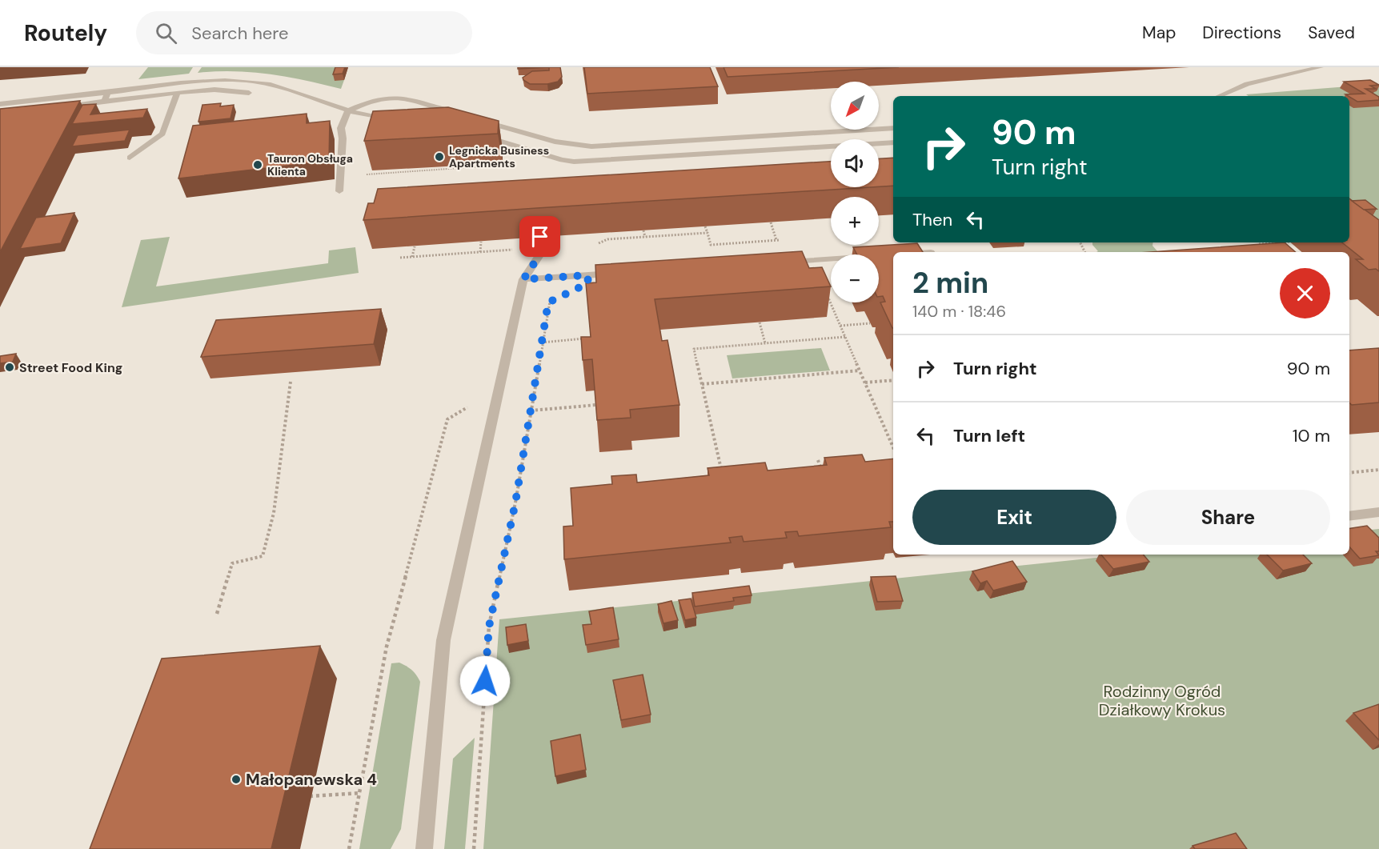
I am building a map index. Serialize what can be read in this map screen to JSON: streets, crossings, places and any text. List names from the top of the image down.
{
  "parks": ["Rodzinny Ogród Działkowy Krokus"],
  "places": [
    "Legnicka Business Apartments",
    "Tauron Obsługa Klienta",
    "Street Food King",
    "Małopanewska 4"
  ],
  "north": "bottom left",
  "page": {
    "header": "Routely",
    "search": "Search here",
    "nav": ["Map", "Directions", "Saved"],
    "map_buttons": ["+", "−"],
    "turn": ["90 m", "Turn right"],
    "then": "Then",
    "heading": ["2 min", "140 m · 18:46"],
    "list": [
      {
        "name": "Turn right",
        "value": "90 m"
      },
      {
        "name": "Turn left",
        "value": "10 m"
      }
    ],
    "buttons": ["Exit", "Share"]
  }
}
